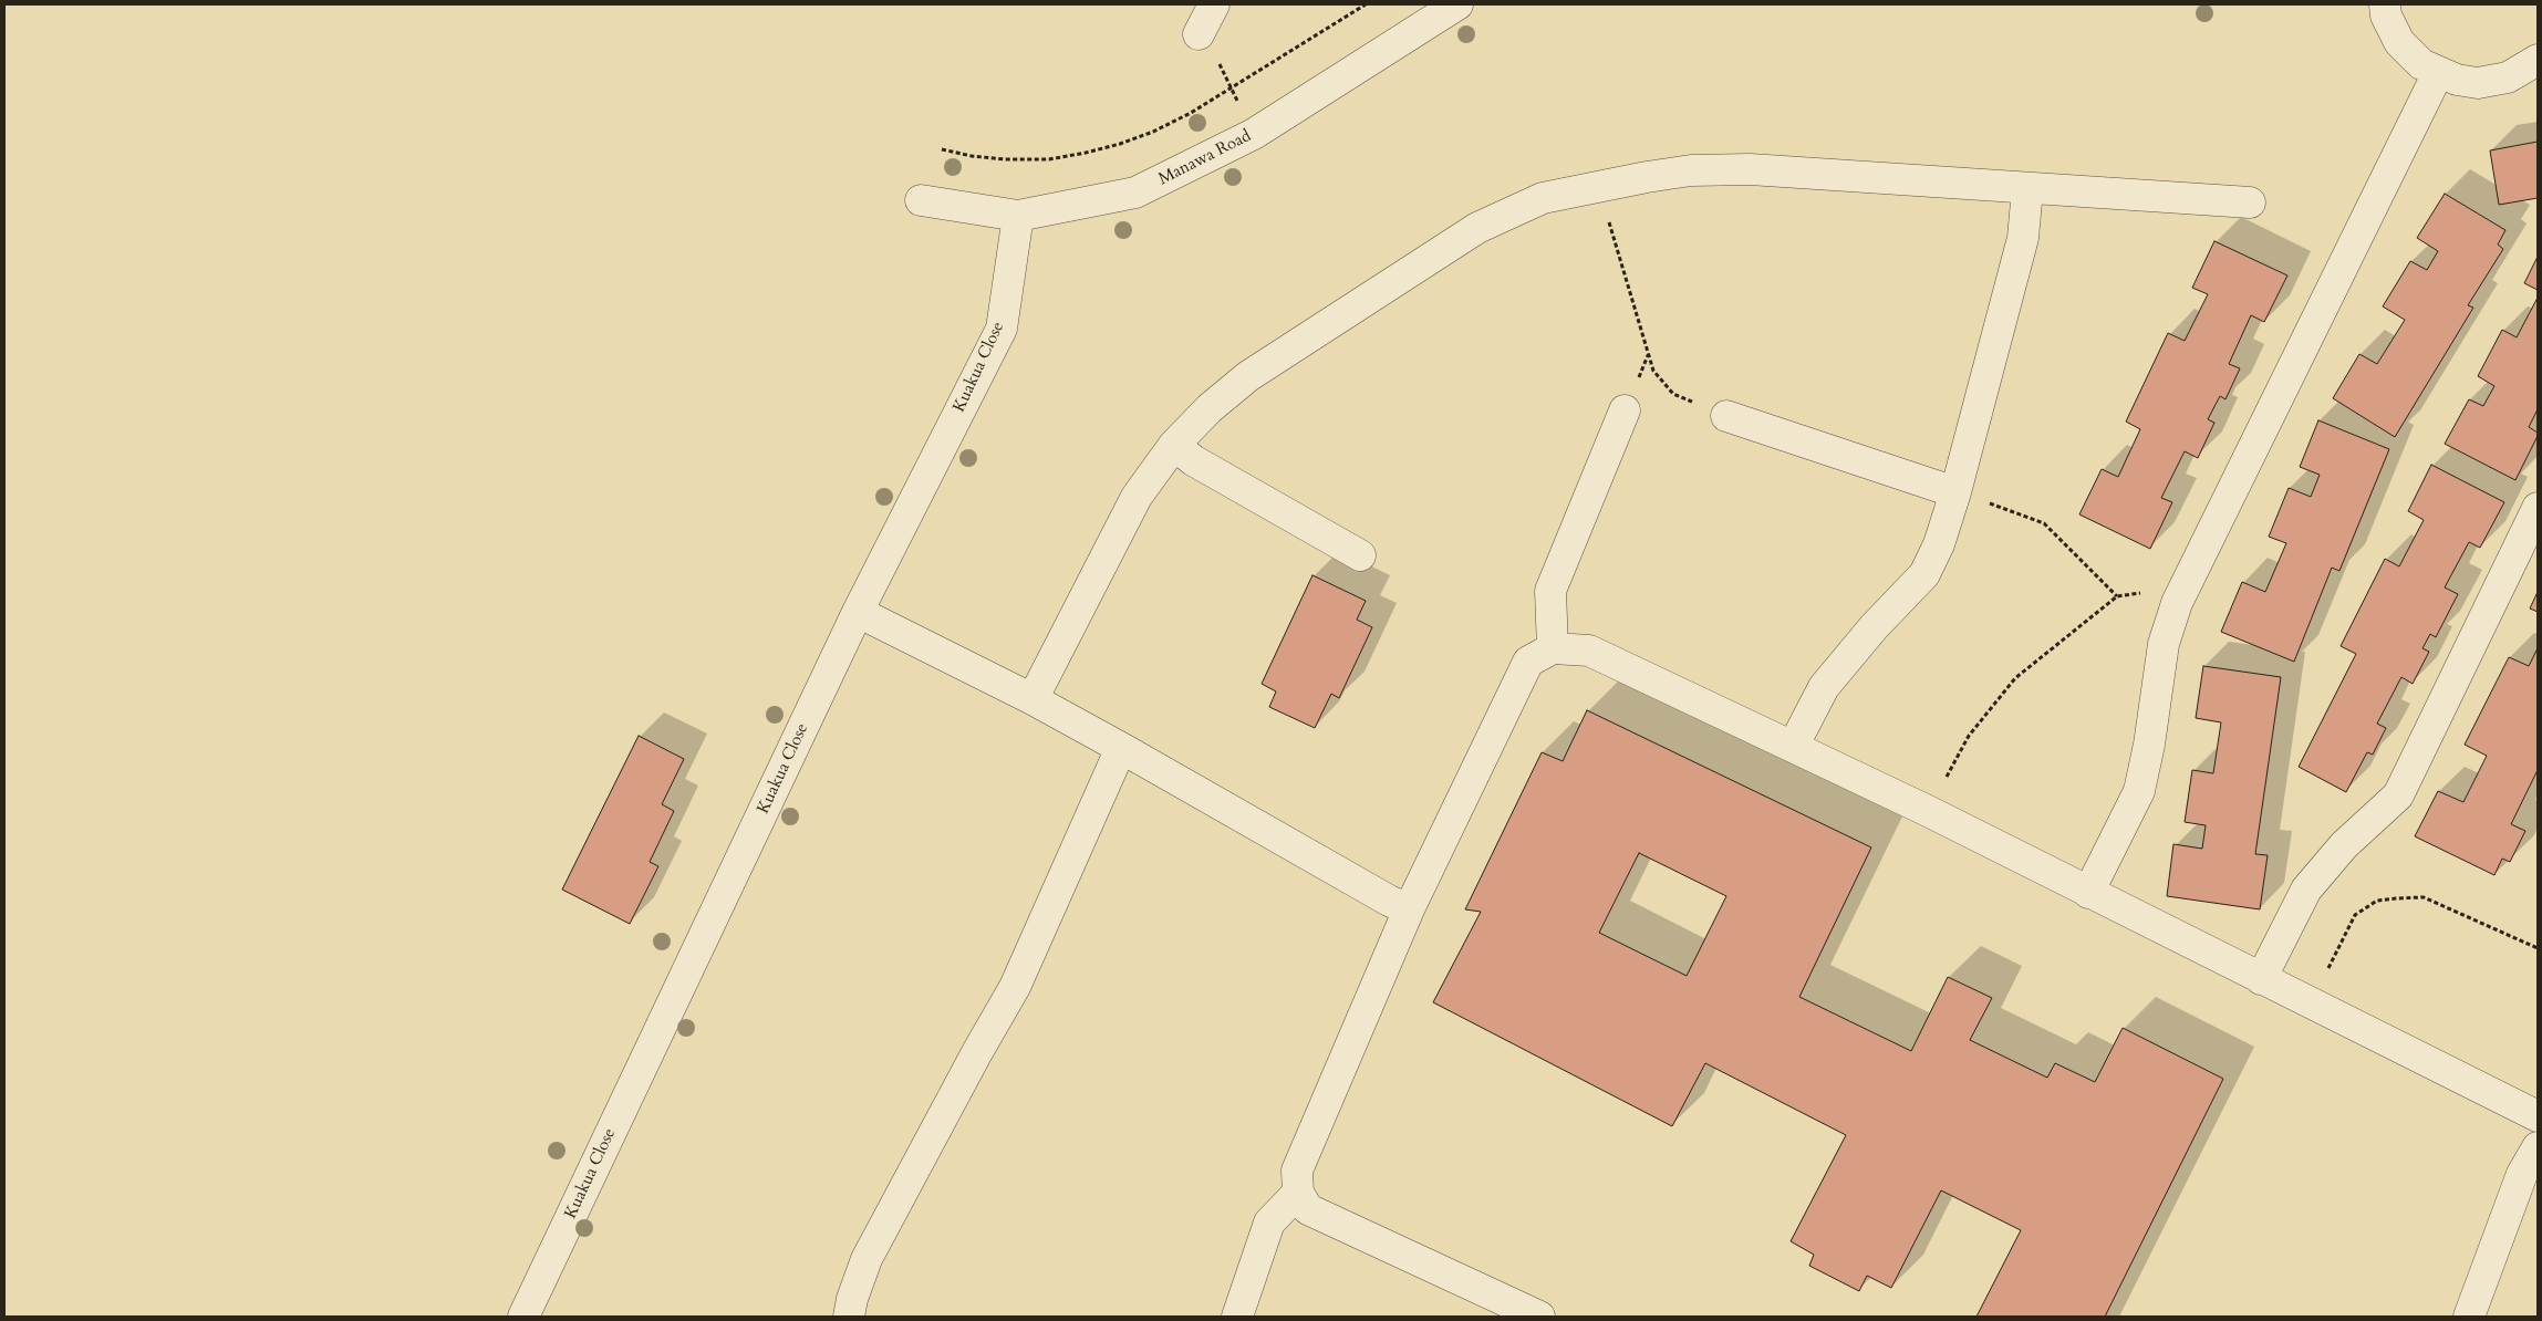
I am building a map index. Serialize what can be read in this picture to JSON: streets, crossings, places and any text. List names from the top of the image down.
{
  "streets": {
    "street": ["Manawa Road", "Kuakua Close"]
  },
  "crossings": [
    ["Manawa Road", "Kuakua Close"]
  ]
}
